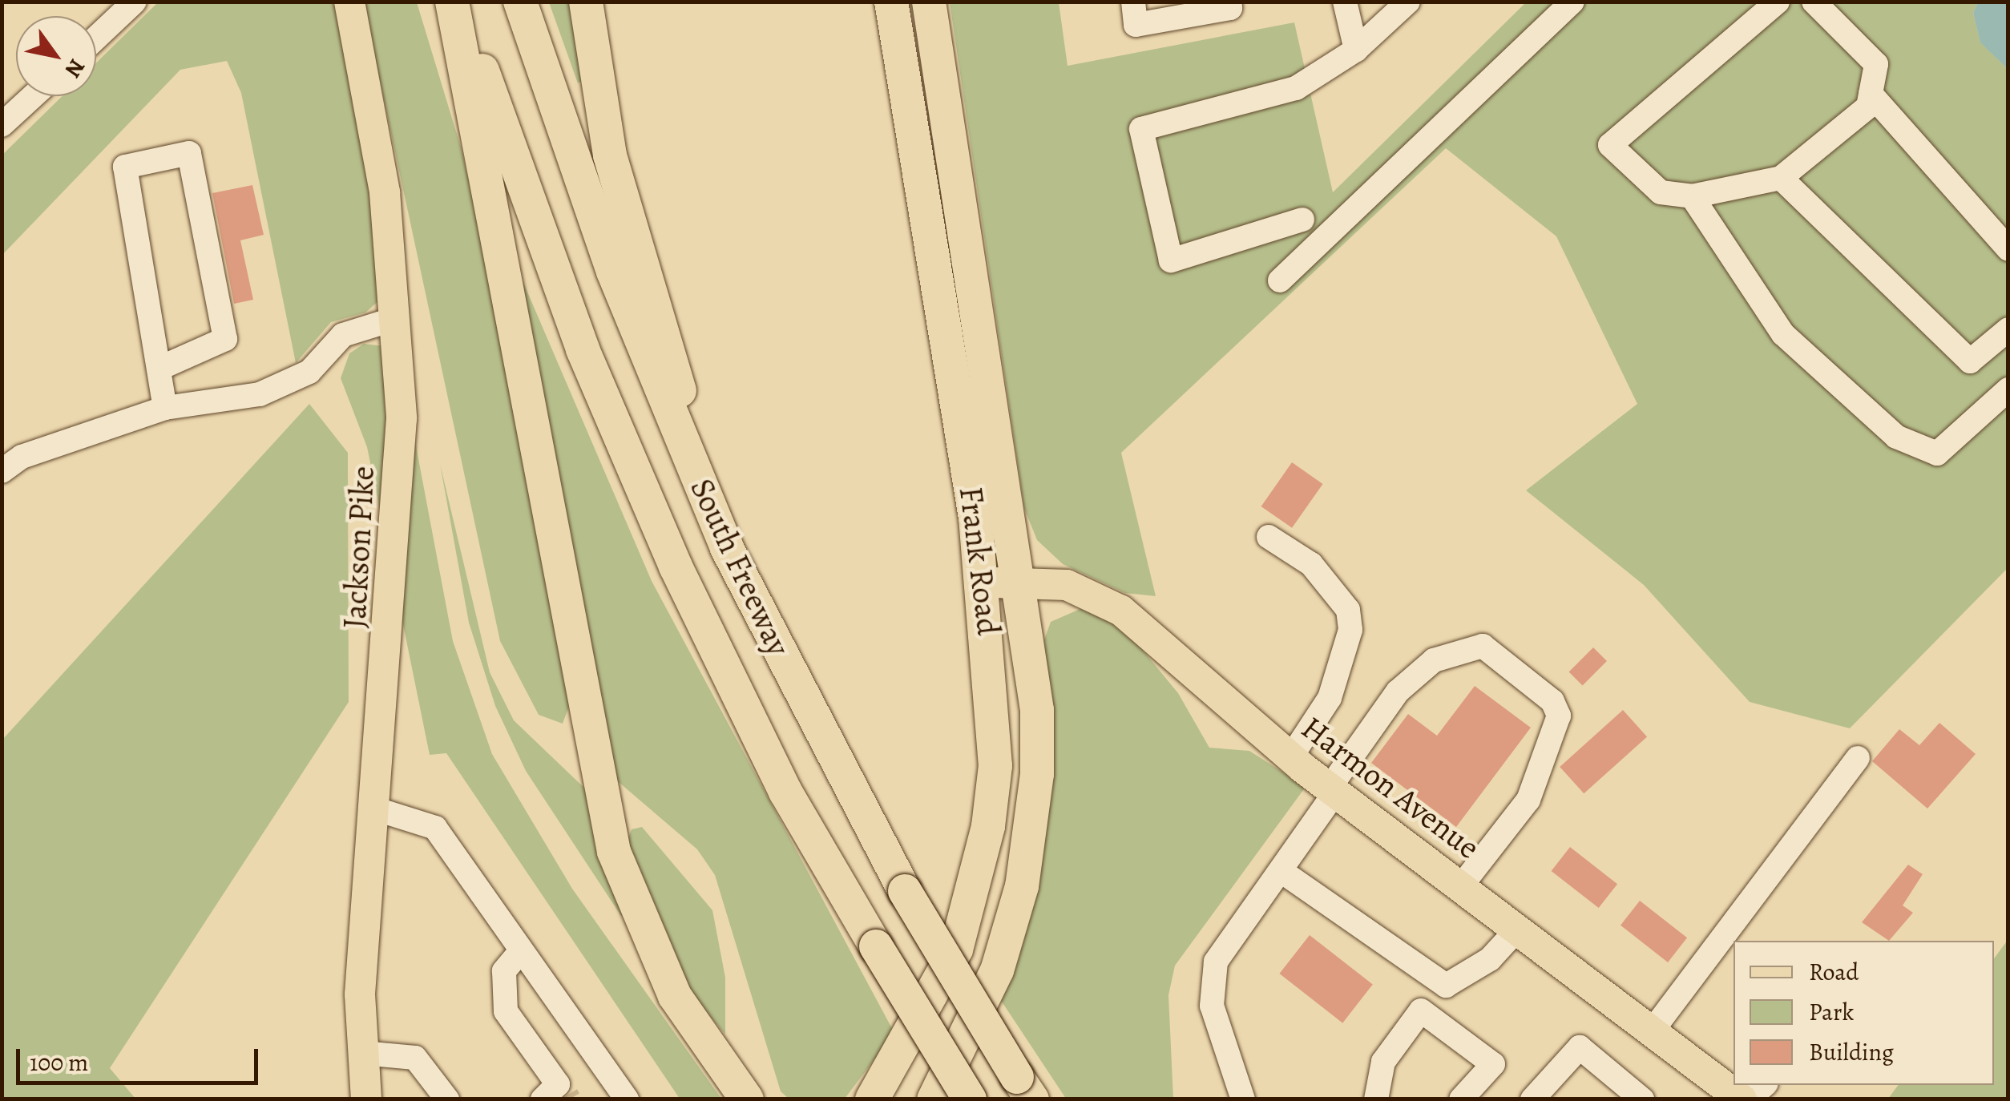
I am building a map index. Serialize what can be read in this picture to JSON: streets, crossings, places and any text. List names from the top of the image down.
{
  "streets": {
    "highway": ["Frank Road", "South Freeway"],
    "main road": ["Jackson Pike", "Harmon Avenue"]
  },
  "crossings": [
    ["Frank Road", "Harmon Avenue"]
  ],
  "legend": ["Road", "Park", "Building"],
  "scale_bar": "100 m",
  "north": "bottom right"
}
